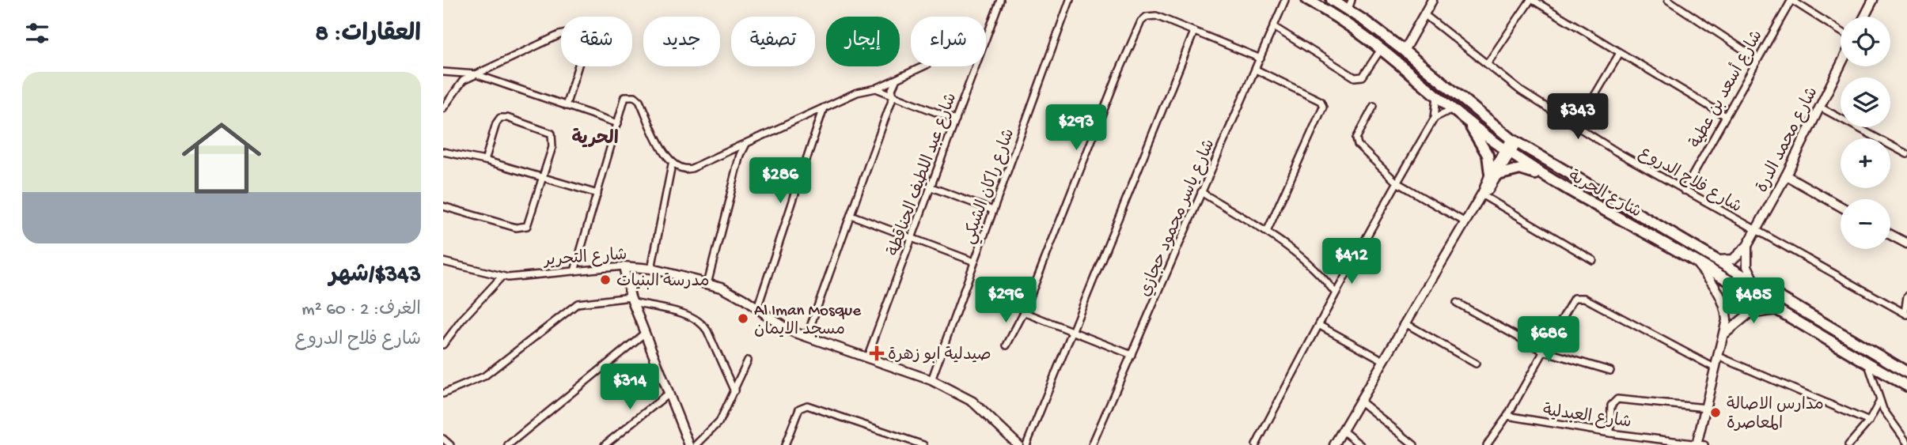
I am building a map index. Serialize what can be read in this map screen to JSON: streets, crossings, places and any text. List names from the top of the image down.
{
  "streets": {
    "highway": ["شارع الحرية"],
    "street": [
      "شارع أسعد بن عطية",
      "شارع محمد الدرة",
      "شارع عبد اللطيف الحناقطة",
      "شارع فلاح الدروع",
      "شارع راكان الشبكي",
      "شارع ياسر محمود حجازي",
      "شارع التحرير",
      "شارع العبدلية"
    ]
  },
  "crossings": [
    ["شارع أسعد بن عطية", "شارع فلاح الدروع"],
    ["شارع محمد الدرة", "شارع فلاح الدروع"],
    ["شارع محمد الدرة", "شارع الحرية"],
    ["شارع عبد اللطيف الحناقطة", "شارع التحرير"],
    ["شارع راكان الشبكي", "شارع التحرير"]
  ],
  "districts": ["الحرية"],
  "places": {
    "other": ["مدرسة البنيات", "Al Iman Mosque مسجد الايمان", "مدارس الاصالة المعاصرة"],
    "health": ["صيدلية ابو زهرة"]
  },
  "page": {
    "heading": "العقارات: 8",
    "map_buttons": ["+", "−"],
    "chip": [
      "شراء",
      "إيجار",
      "تصفية",
      "جديد",
      "شقة"
    ],
    "list": [
      {
        "name": "$343/شهر",
        "note": "الغرف: 2 · 60 m² · شارع فلاح الدروع"
      }
    ],
    "price": [
      "$343",
      "$293",
      "$286",
      "$412",
      "$296",
      "$485",
      "$686",
      "$314"
    ]
  }
}
